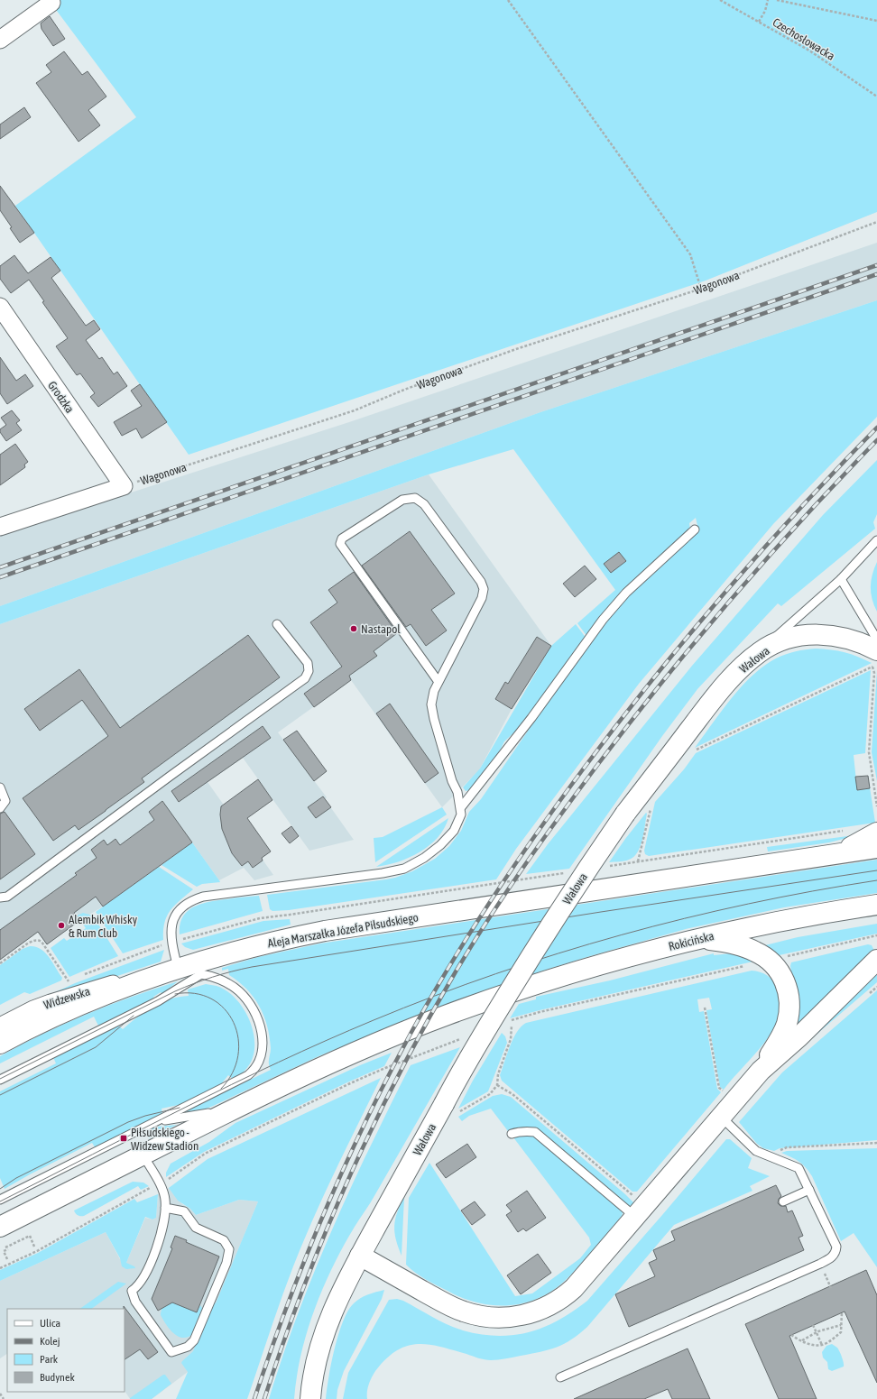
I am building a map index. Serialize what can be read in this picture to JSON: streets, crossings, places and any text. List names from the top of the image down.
{
  "streets": {
    "main road": ["Wałowa", "Aleja Marszałka Józefa Piłsudskiego", "Rokicińska"],
    "street": ["Grodzka", "Widzewska"],
    "path": ["Czechosłowacka", "Wagonowa"]
  },
  "crossings": [
    ["Wagonowa", "Grodzka"],
    ["Aleja Marszałka Józefa Piłsudskiego", "Widzewska"]
  ],
  "places": {
    "other": ["Nastapol", "Alembik Whisky & Rum Club"],
    "transit": ["Piłsudskiego - Widzew Stadion"]
  },
  "legend": [
    "Ulica",
    "Kolej",
    "Park",
    "Budynek"
  ]
}
